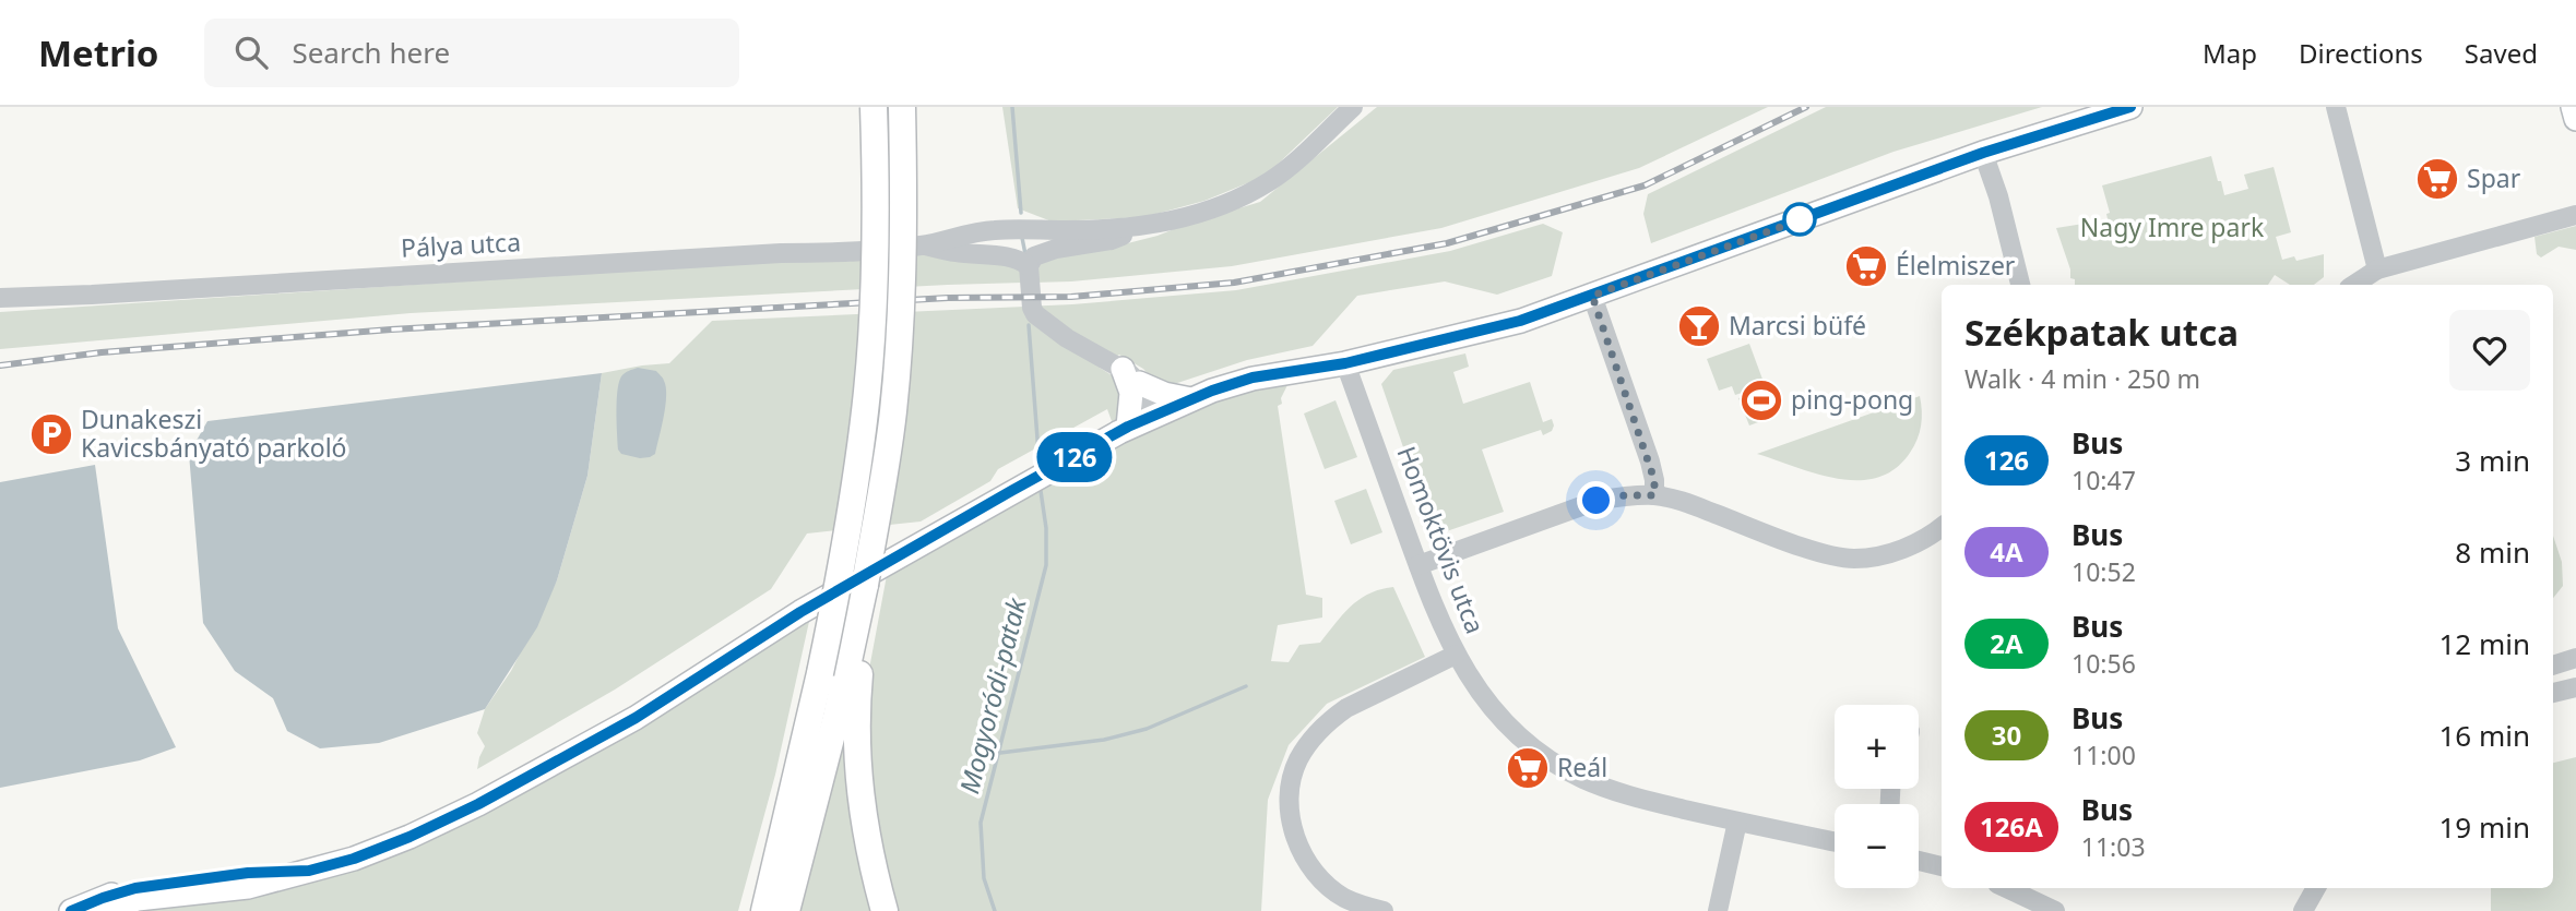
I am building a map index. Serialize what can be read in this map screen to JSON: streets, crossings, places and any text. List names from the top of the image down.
{
  "streets": {
    "street": ["Pálya utca", "Homoktövis utca"]
  },
  "water": ["Mogyoródi-patak"],
  "parks": ["Nagy Imre park"],
  "places": {
    "supermarket": ["Spar", "Élelmiszer", "Reál"],
    "bar": ["Marcsi büfé"],
    "sports": ["ping-pong"],
    "parking": ["Dunakeszi Kavicsbányató parkoló"]
  },
  "lines": ["bus line 126"],
  "page": {
    "header": "Metrio",
    "search": "Search here",
    "nav": ["Map", "Directions", "Saved"],
    "on_map": "126",
    "heading": ["Székpatak utca", "Walk · 4 min · 250 m"],
    "list": [
      {
        "mark": "126",
        "name": "Bus",
        "note": "10:47",
        "value": "3 min"
      },
      {
        "mark": "4A",
        "name": "Bus",
        "note": "10:52",
        "value": "8 min"
      },
      {
        "mark": "2A",
        "name": "Bus",
        "note": "10:56",
        "value": "12 min"
      },
      {
        "mark": "30",
        "name": "Bus",
        "note": "11:00",
        "value": "16 min"
      },
      {
        "mark": "126A",
        "name": "Bus",
        "note": "11:03",
        "value": "19 min"
      }
    ],
    "map_buttons": ["+", "−"]
  }
}
